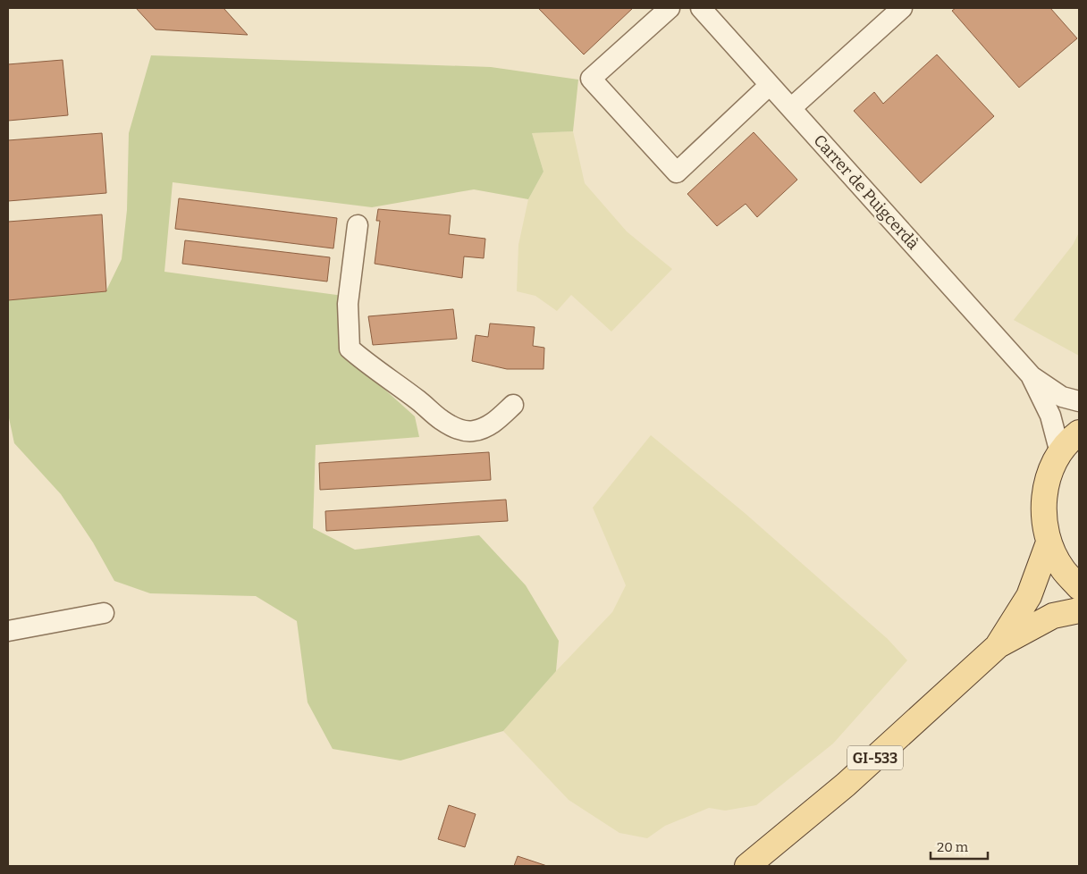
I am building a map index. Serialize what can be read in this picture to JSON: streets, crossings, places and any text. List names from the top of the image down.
{
  "streets": {
    "main road": ["GI-533"],
    "street": ["Carrer de Puigcerdà"]
  },
  "scale_bar": "20 m"
}
